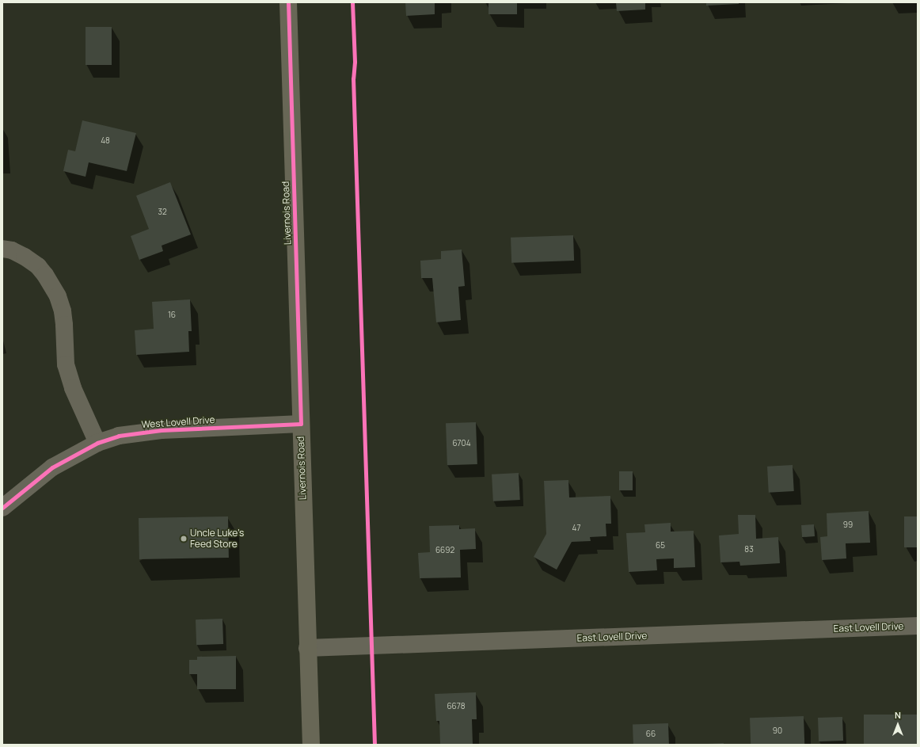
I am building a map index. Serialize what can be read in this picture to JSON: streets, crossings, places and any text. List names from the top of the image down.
{
  "streets": {
    "street": ["Livernois Road", "West Lovell Drive", "East Lovell Drive"]
  },
  "crossings": [
    ["Livernois Road", "West Lovell Drive"],
    ["Livernois Road", "East Lovell Drive"]
  ],
  "places": ["Uncle Luke's Feed Store"],
  "house_numbers": [
    "48",
    "32",
    "16",
    "6704",
    "99",
    "47",
    "65",
    "83",
    "6692",
    "6678",
    "90",
    "66"
  ],
  "north": "top"
}
